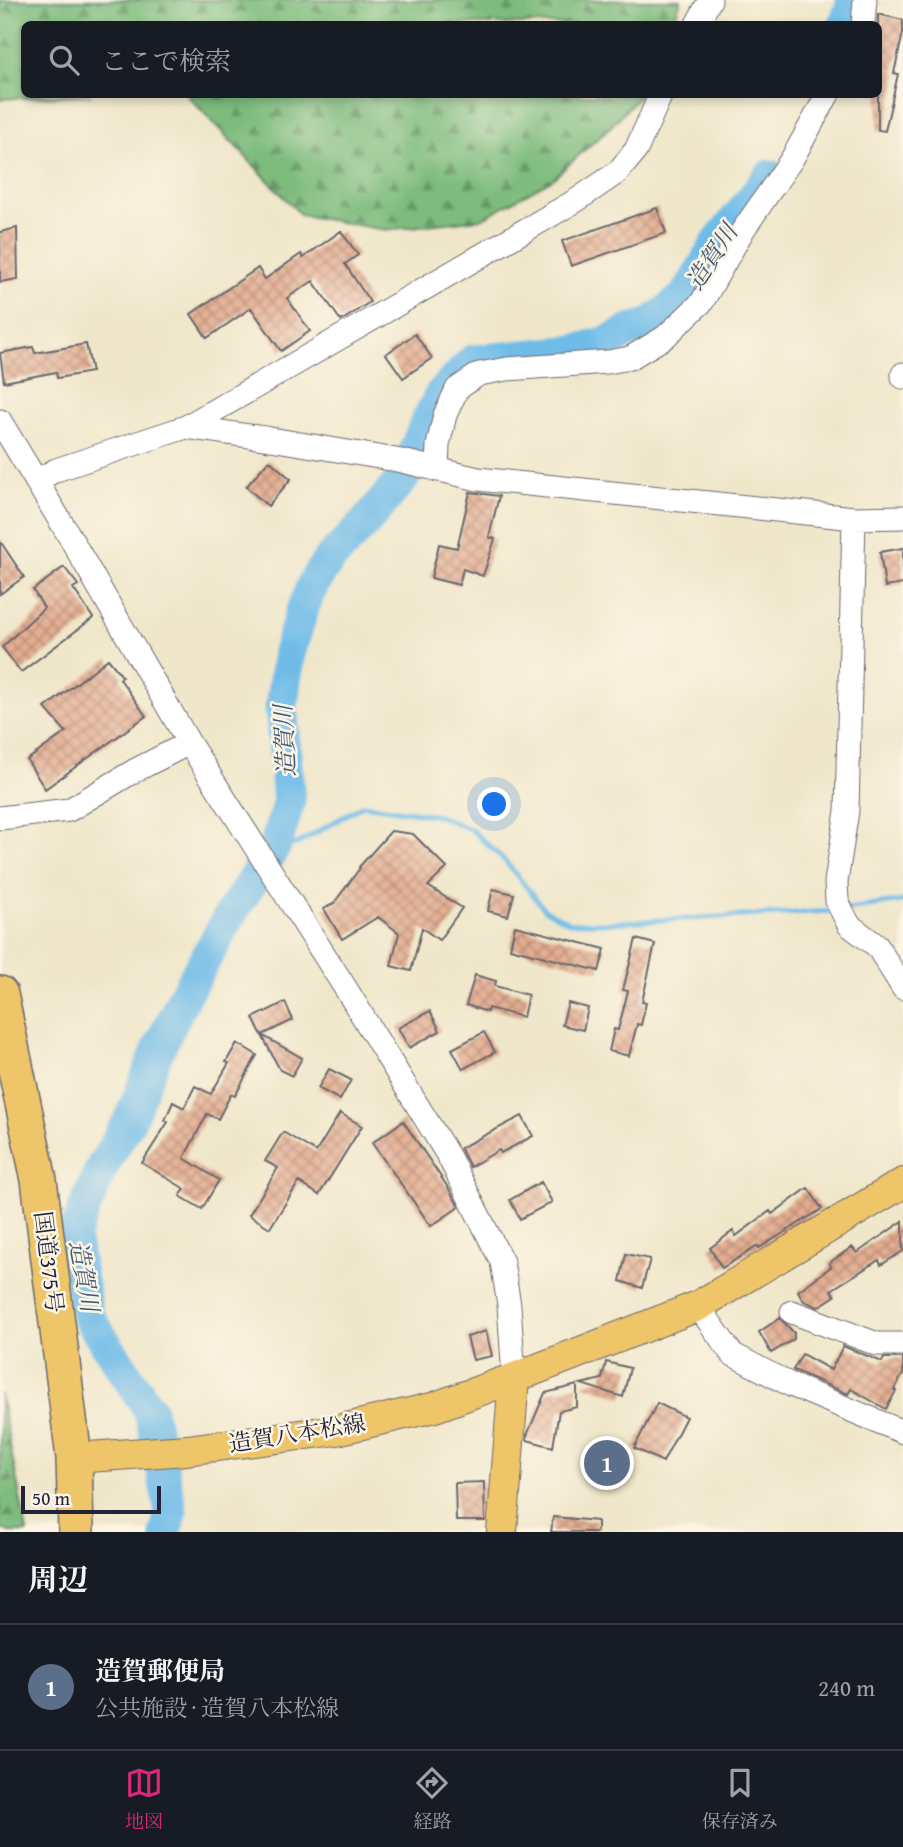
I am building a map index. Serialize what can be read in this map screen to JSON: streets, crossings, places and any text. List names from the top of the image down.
{
  "streets": {
    "highway": ["国道375号"],
    "main road": ["造賀八本松線"]
  },
  "crossings": [
    ["国道375号", "造賀八本松線"]
  ],
  "water": ["造賀川"],
  "scale_bar": "50 m",
  "page": {
    "search": "ここで検索",
    "pins": "1",
    "scale": "50 m",
    "heading": "周辺",
    "list": [
      {
        "mark": "1",
        "name": "造賀郵便局",
        "note": "公共施設 · 造賀八本松線",
        "value": "240 m"
      }
    ],
    "nav": ["地図", "経路", "保存済み"]
  }
}
